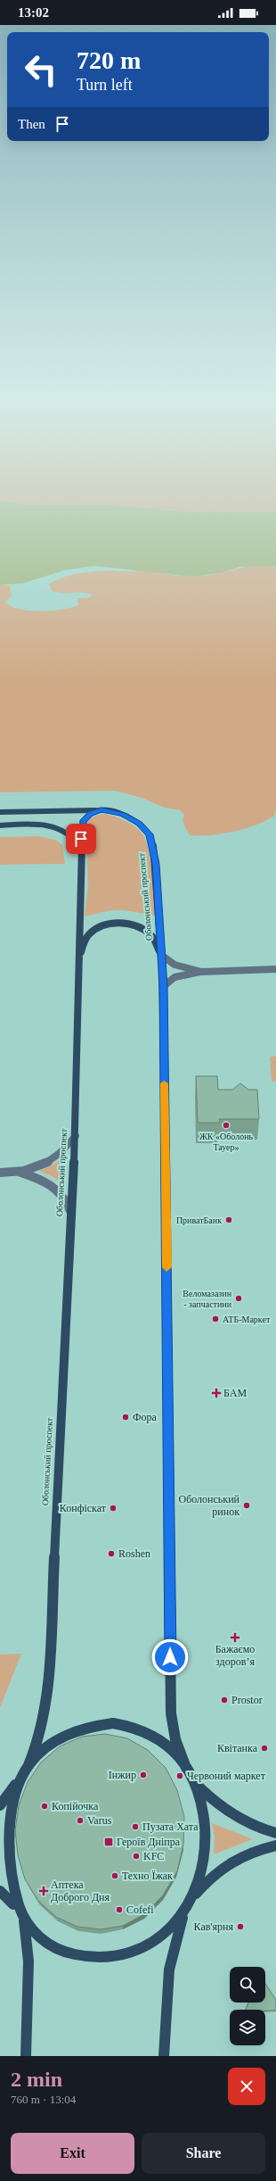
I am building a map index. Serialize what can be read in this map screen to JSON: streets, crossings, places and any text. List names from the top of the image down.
{
  "streets": {
    "main road": ["Оболонський проспект"]
  },
  "places": {
    "other": [
      "ЖК «Оболонь Тауер»",
      "ПриватБанк",
      "Веломазазин - запчастини",
      "АТБ-Маркет",
      "Фора",
      "Оболонський ринок",
      "Конфіскат",
      "Roshen",
      "Prostor",
      "Квітанка",
      "Інжир",
      "Червоний маркет",
      "Копійочка",
      "Varus",
      "Пузата Хата",
      "KFC",
      "Техно Їжак",
      "Cofefi",
      "Кав'ярня"
    ],
    "health": ["БАМ", "Бажаємо здоровʼя", "Аптека Доброго Дня"],
    "transit": ["Героїв Дніпра"]
  },
  "page": {
    "status": "13:02",
    "turn": ["720 m", "Turn left"],
    "then": "Then",
    "heading": ["2 min", "760 m · 13:04"],
    "buttons": ["Exit", "Share"]
  }
}
